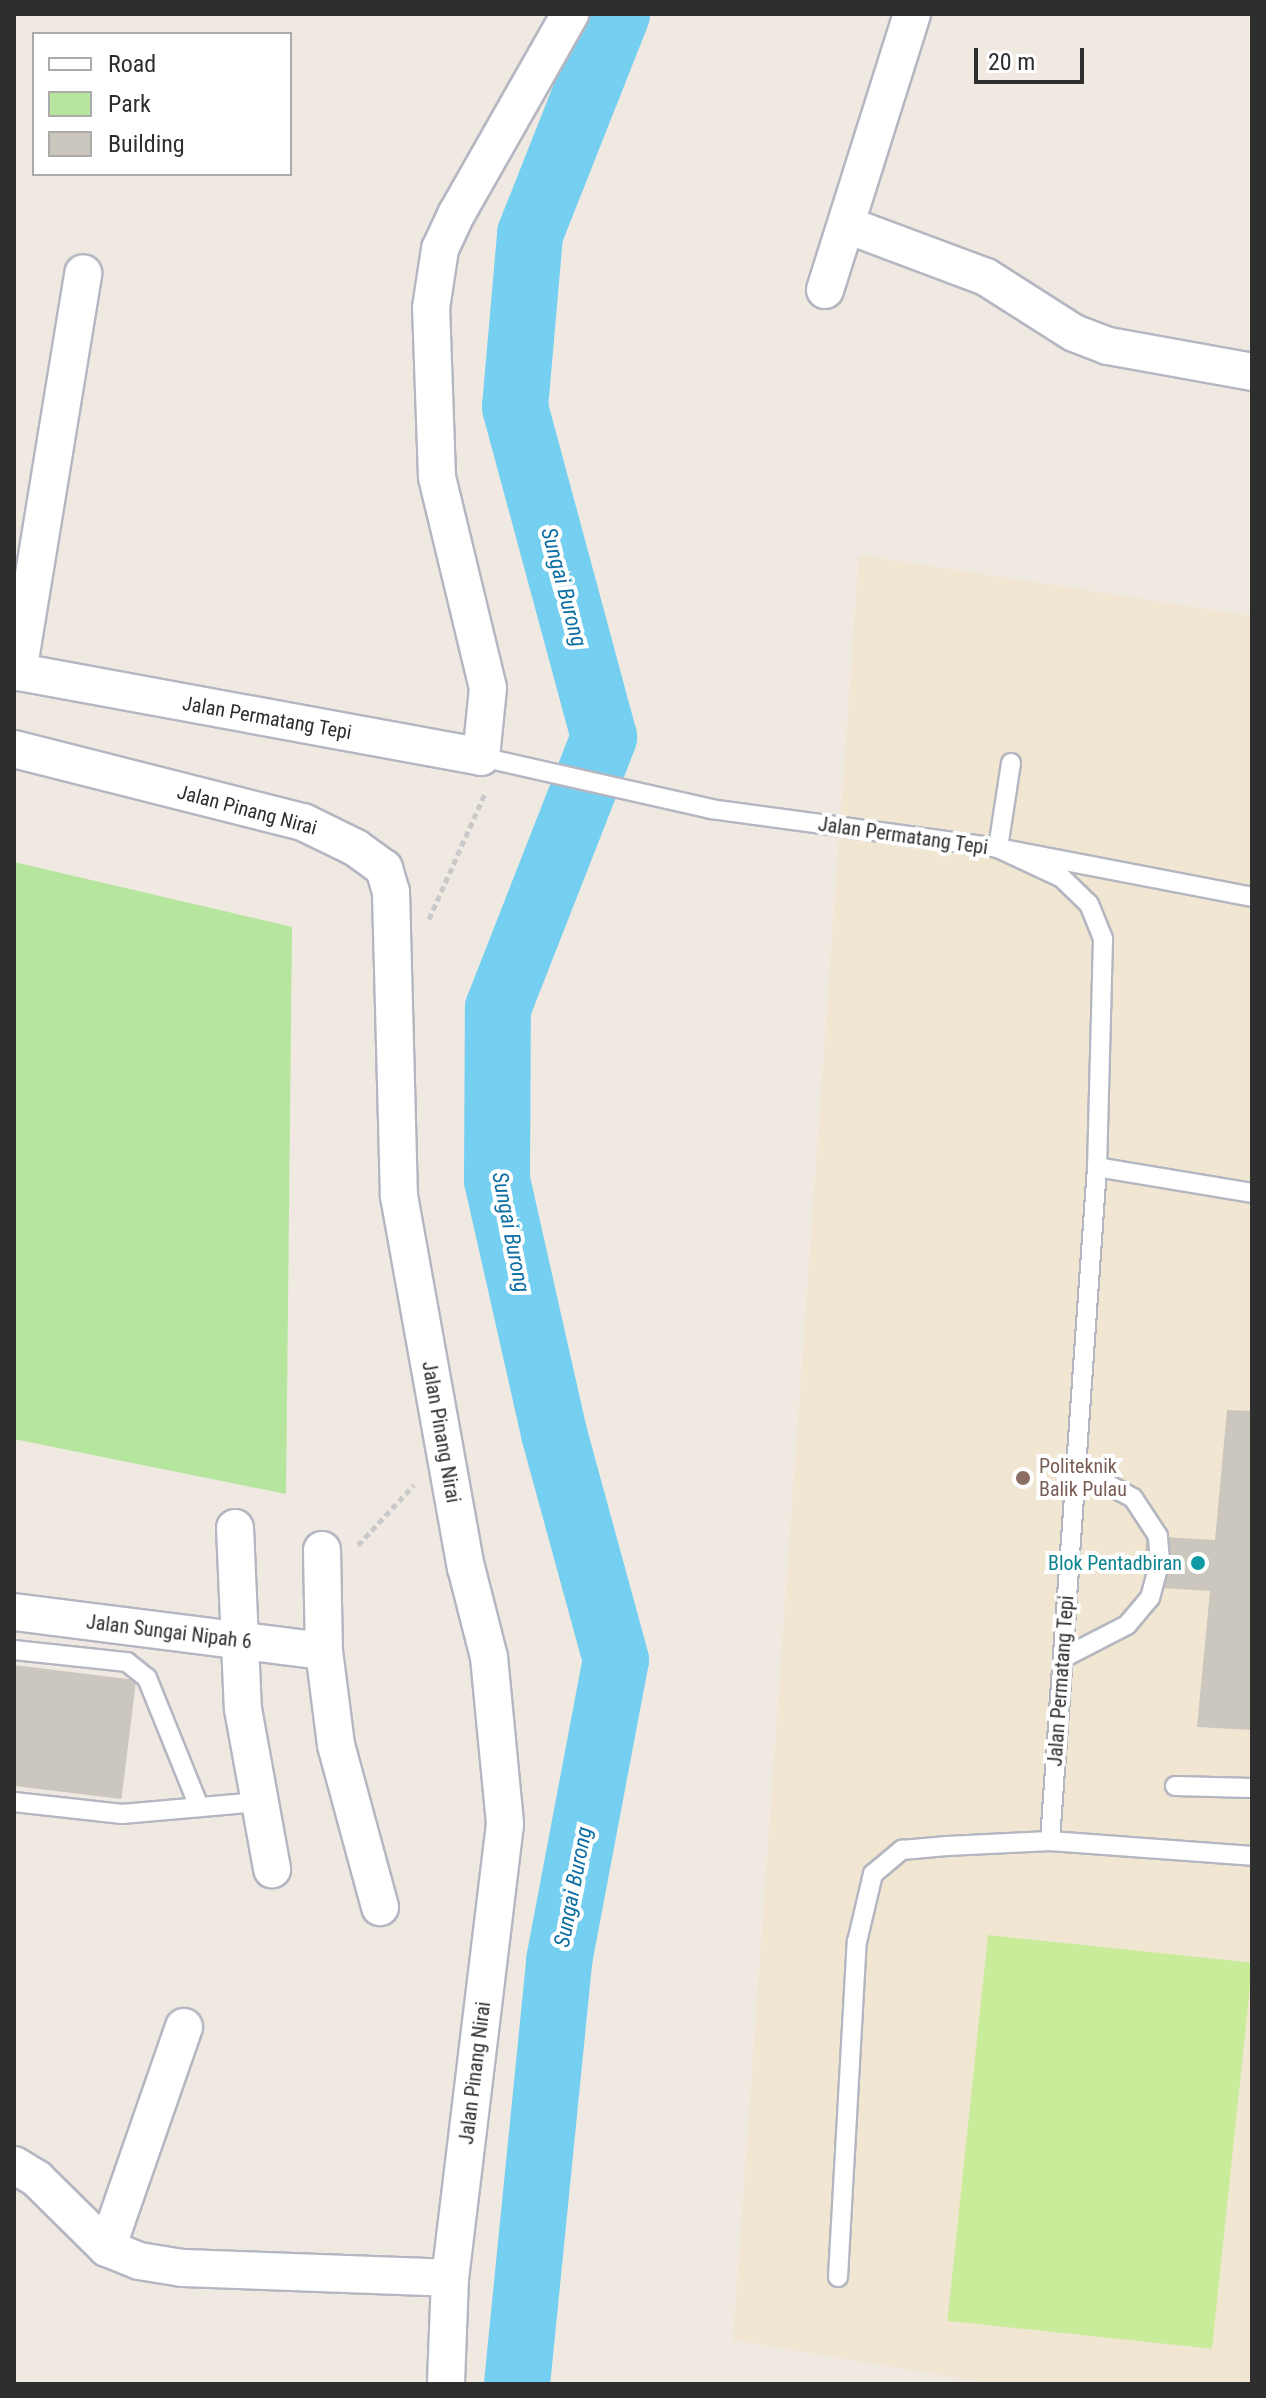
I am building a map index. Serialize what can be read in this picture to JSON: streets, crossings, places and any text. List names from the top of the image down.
{
  "streets": {
    "street": ["Jalan Permatang Tepi", "Jalan Pinang Nirai", "Jalan Sungai Nipah 6"]
  },
  "water": ["Sungai Burong"],
  "places": ["Politeknik Balik Pulau", "Blok Pentadbiran"],
  "legend": ["Road", "Park", "Building"],
  "scale_bar": "20 m"
}
